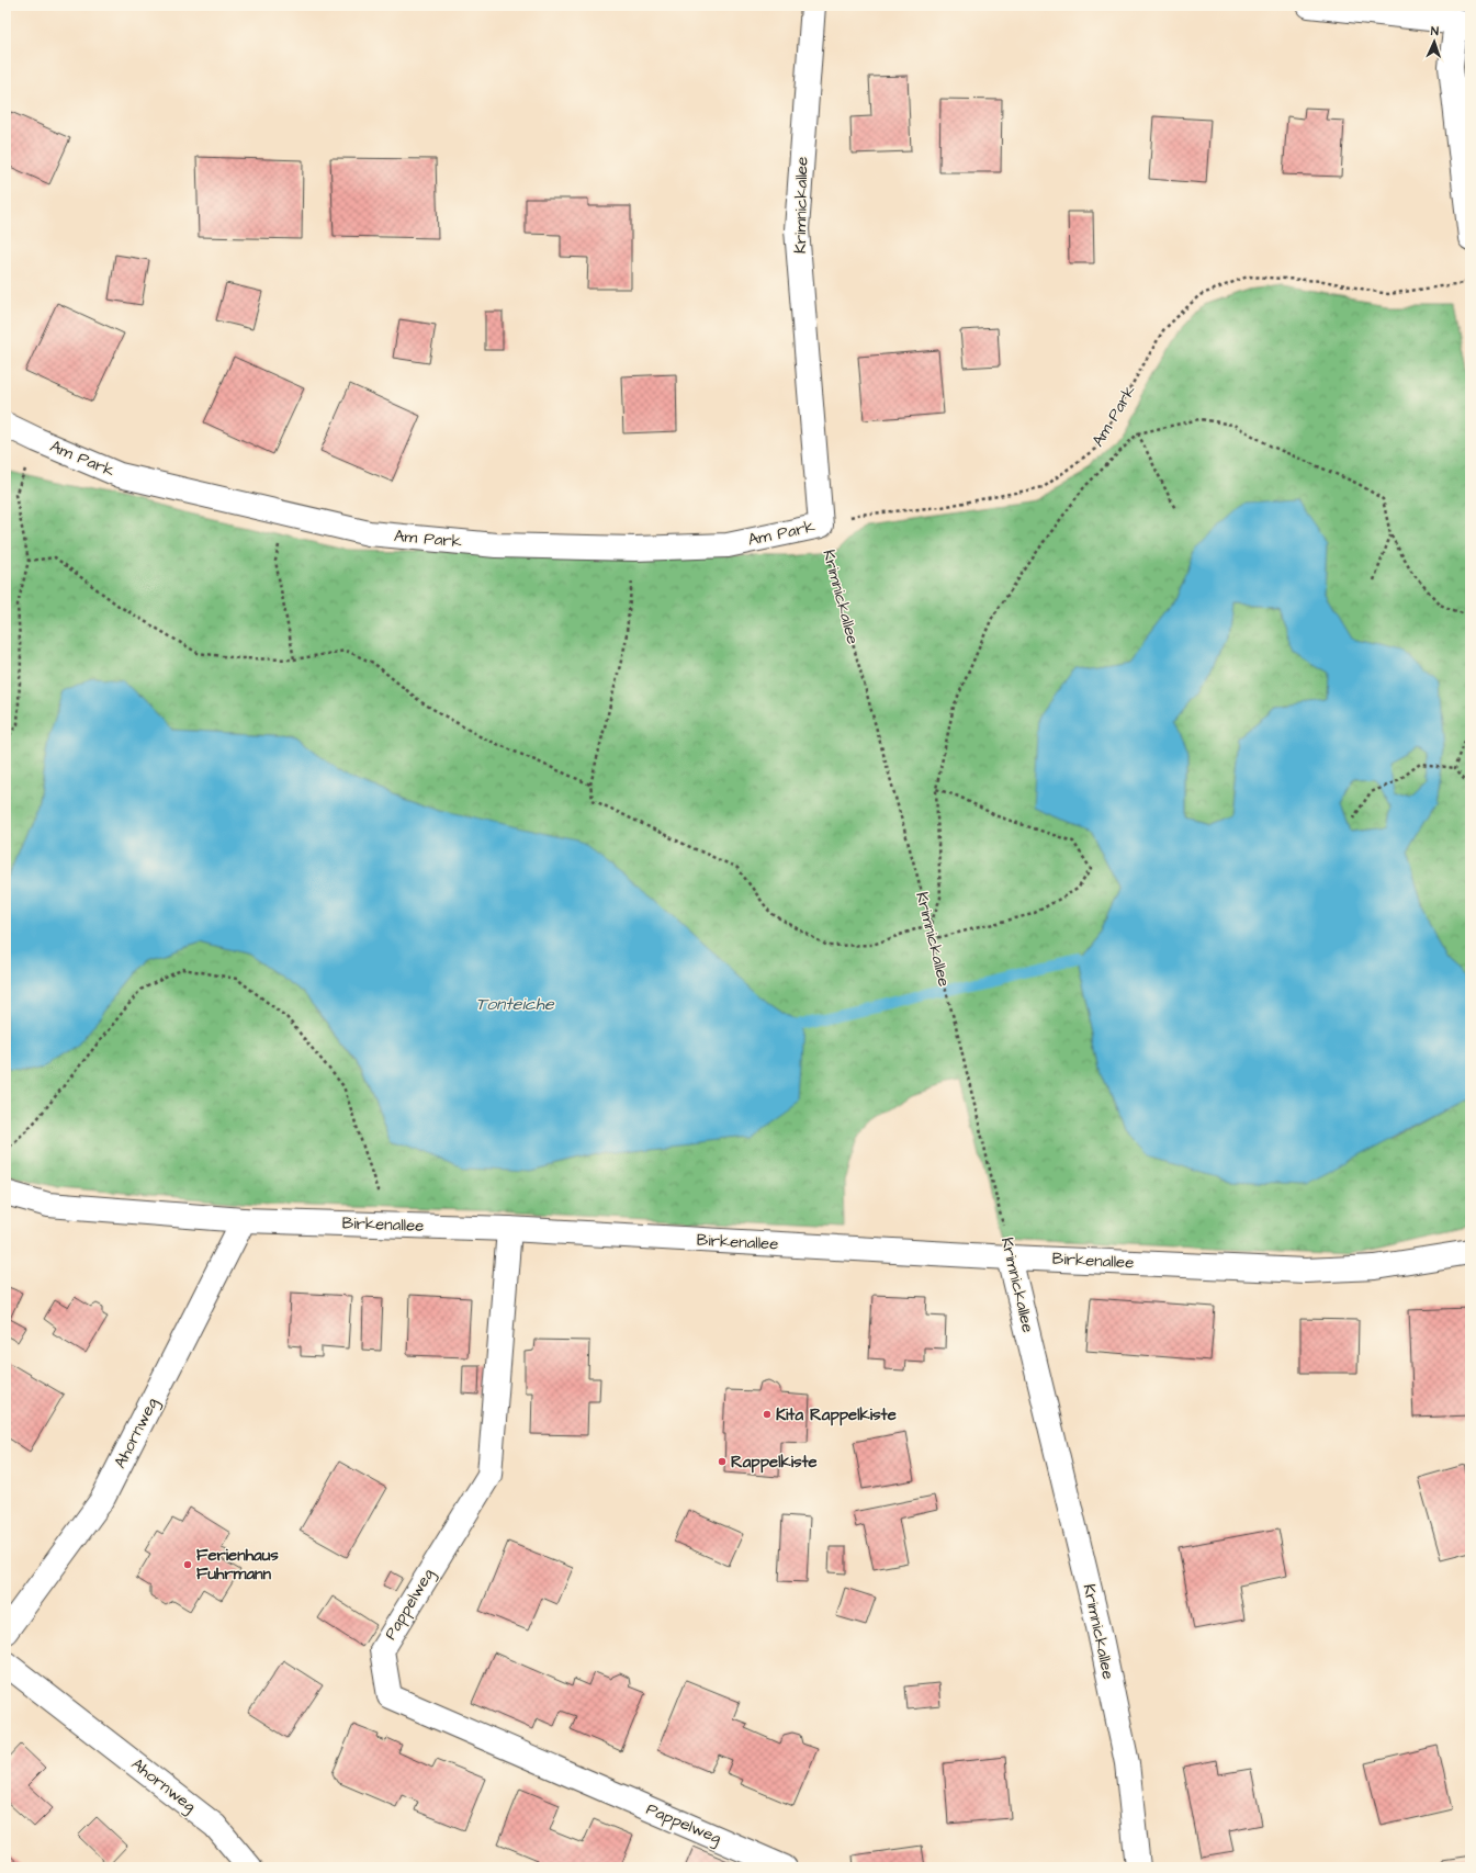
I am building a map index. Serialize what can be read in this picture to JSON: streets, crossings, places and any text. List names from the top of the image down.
{
  "streets": {
    "street": [
      "Krimnickallee",
      "Am Park",
      "Birkenallee",
      "Ahornweg",
      "Pappelweg"
    ]
  },
  "crossings": [
    ["Krimnickallee", "Am Park"],
    ["Krimnickallee", "Birkenallee"],
    ["Birkenallee", "Ahornweg"],
    ["Birkenallee", "Pappelweg"]
  ],
  "water": ["Tonteiche"],
  "places": ["Kita Rappelkiste", "Rappelkiste", "Ferienhaus Fuhrmann"],
  "north": "top"
}
